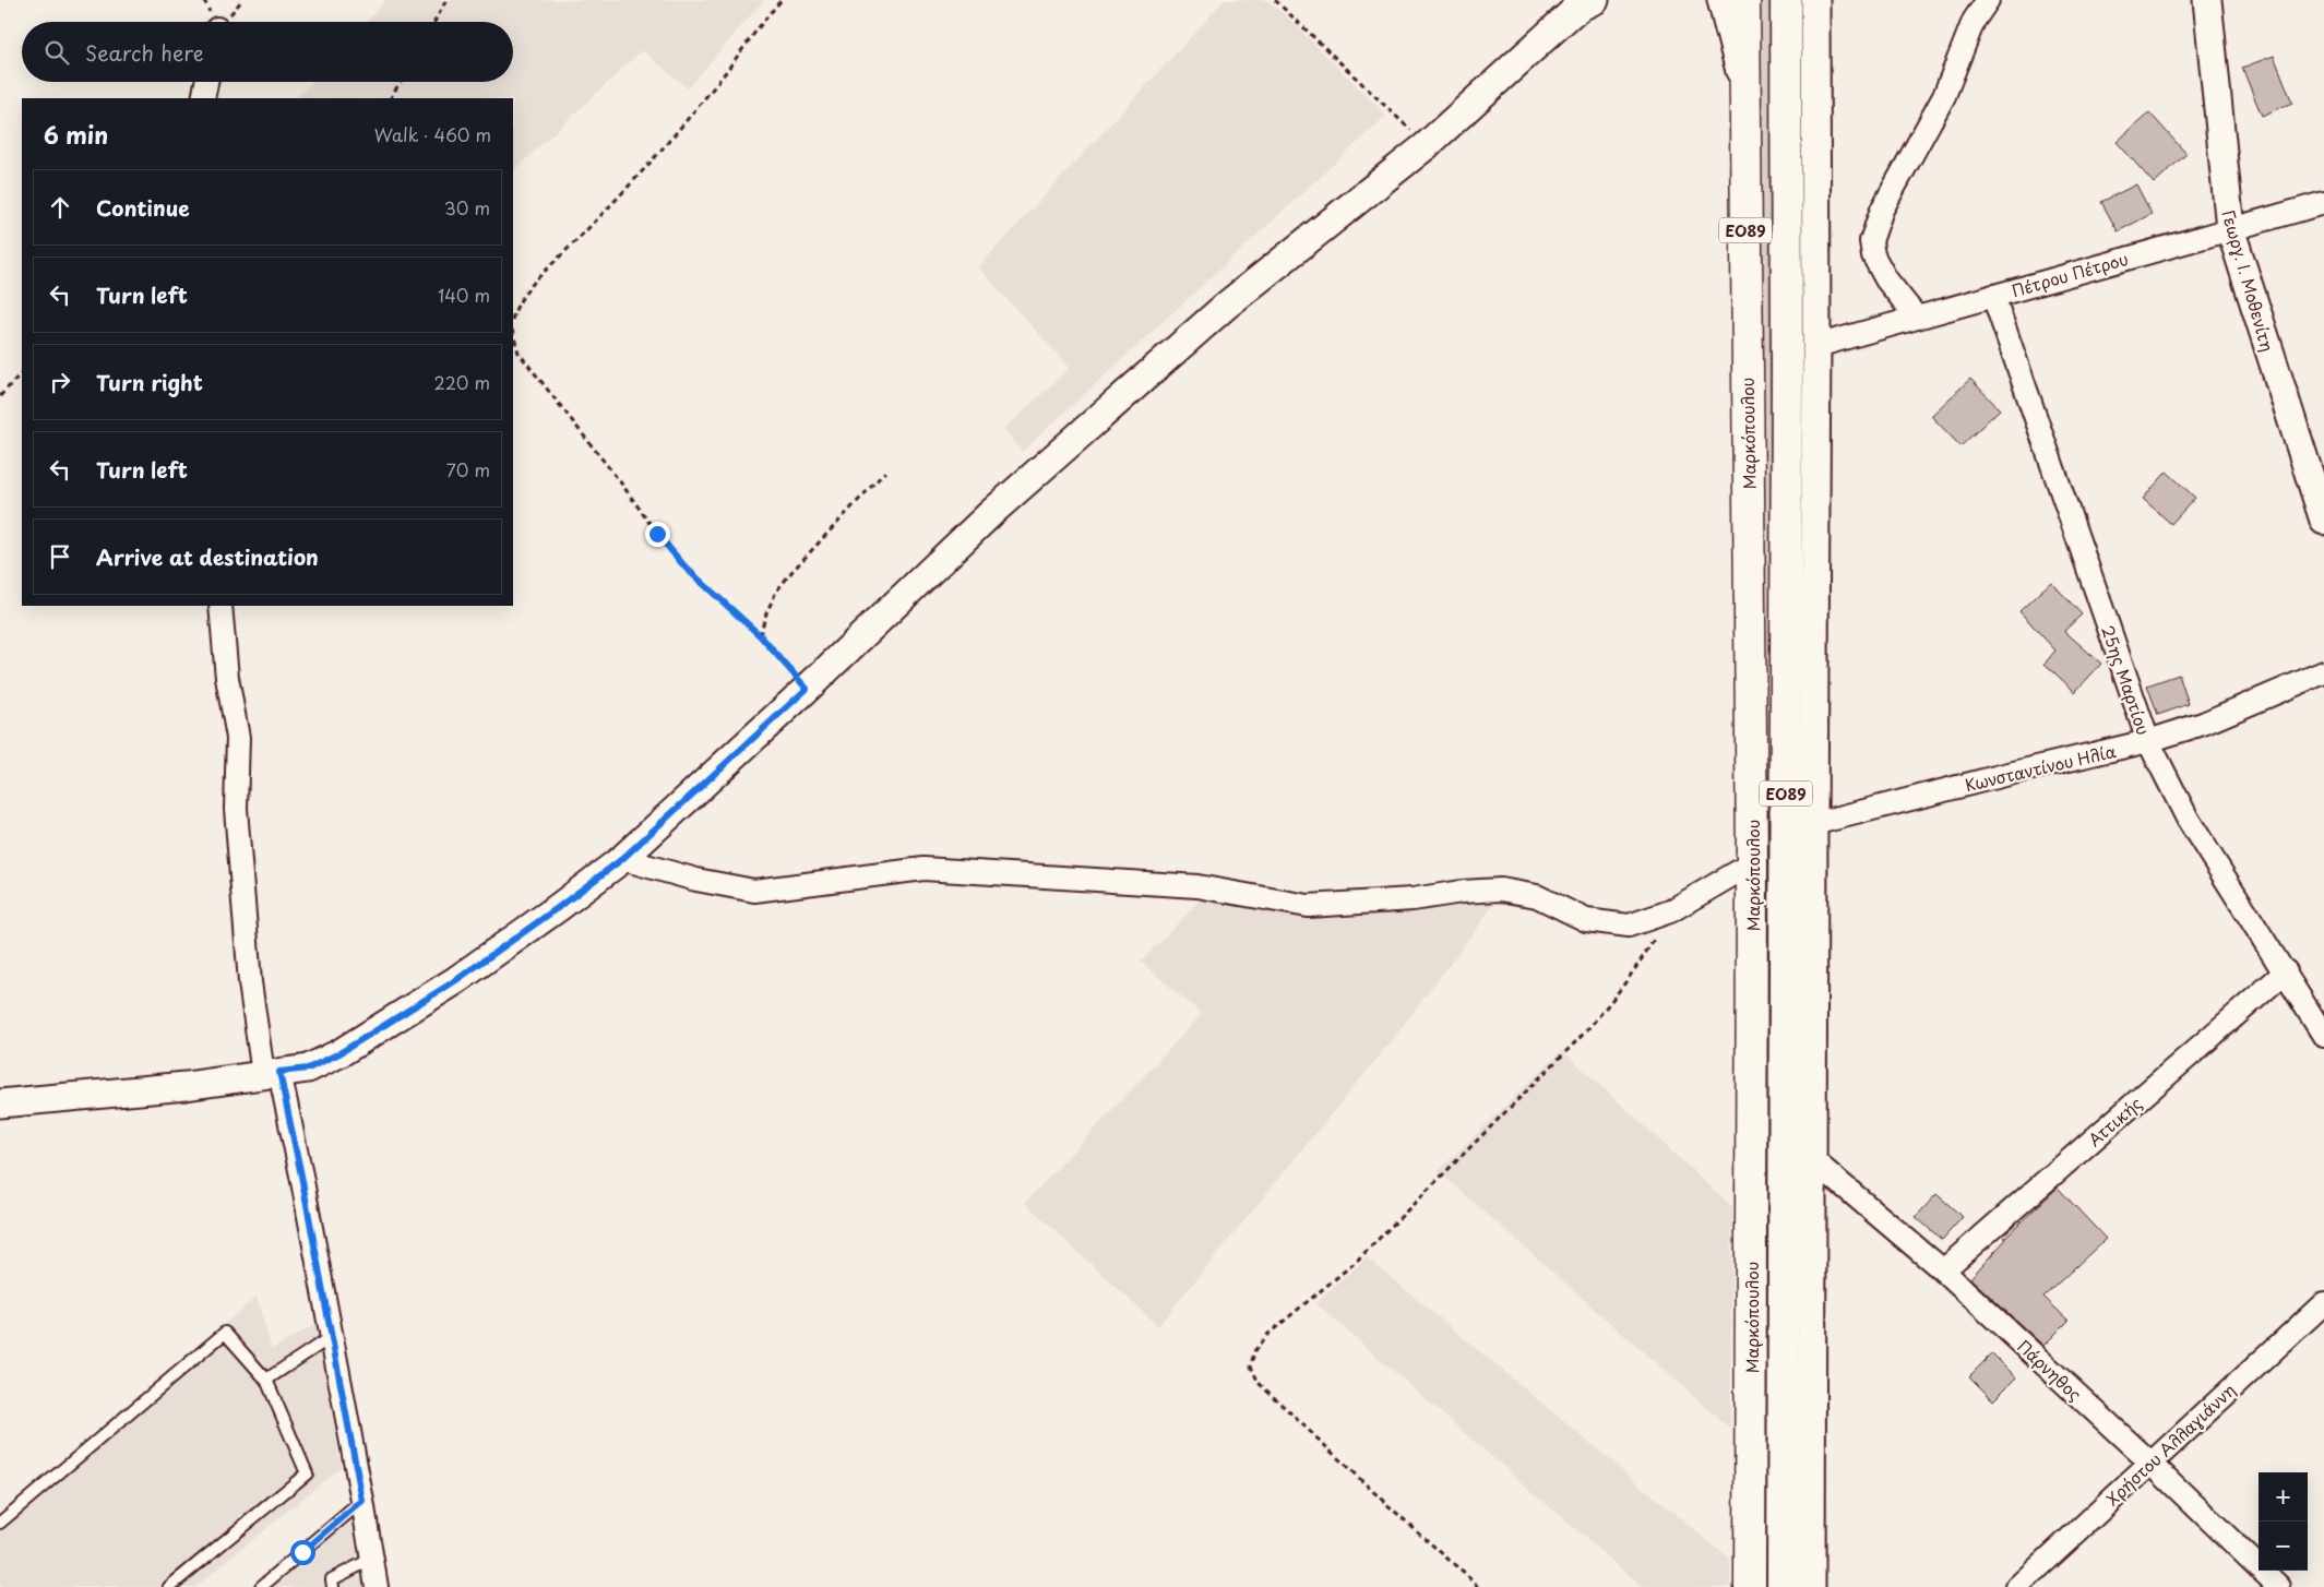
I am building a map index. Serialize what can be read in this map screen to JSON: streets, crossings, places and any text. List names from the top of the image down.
{
  "streets": {
    "highway": ["ΕΟ89", "Μαρκόπουλου"],
    "street": [
      "Πέτρου Πέτρου",
      "Γεωργ. Ι. Μοθενίτη",
      "25ης Μαρτίου",
      "Κωνσταντίνου Ηλία",
      "Αττικής",
      "Πάρνηθος",
      "Χρήστου Αλλαγιάννη"
    ]
  },
  "crossings": [
    ["Πέτρου Πέτρου", "Γεωργ. Ι. Μοθενίτη"],
    ["Πέτρου Πέτρου", "25ης Μαρτίου"],
    ["25ης Μαρτίου", "Κωνσταντίνου Ηλία"],
    ["25ης Μαρτίου", "Αττικής"],
    ["Αττικής", "Πάρνηθος"],
    ["Πάρνηθος", "Χρήστου Αλλαγιάννη"]
  ],
  "page": {
    "search": "Search here",
    "heading": ["6 min", "Walk · 460 m"],
    "list": [
      ["Continue", "30 m"],
      ["Turn left", "140 m"],
      ["Turn right", "220 m"],
      ["Turn left", "70 m"],
      "Arrive at destination"
    ],
    "map_buttons": ["+", "−"]
  }
}
